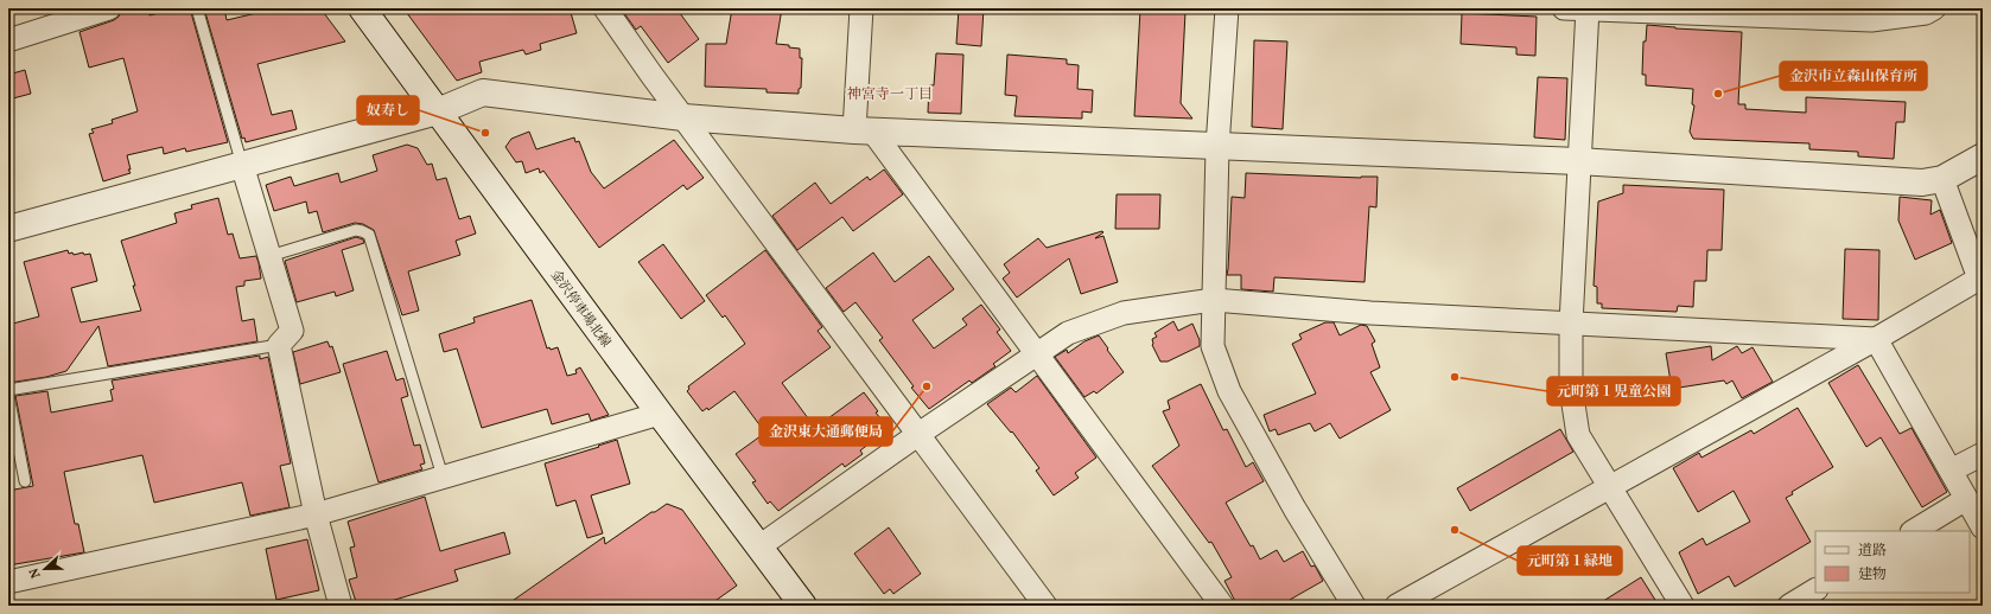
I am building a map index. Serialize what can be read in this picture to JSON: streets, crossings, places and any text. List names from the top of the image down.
{
  "streets": {
    "street": ["金沢停車場北線"]
  },
  "districts": ["神宮寺一丁目"],
  "places": [
    "金沢市立森山保育所",
    "奴寿し",
    "元町第１児童公園",
    "金沢東大通郵便局",
    "元町第１緑地"
  ],
  "legend": ["道路", "建物"],
  "north": "left"
}
